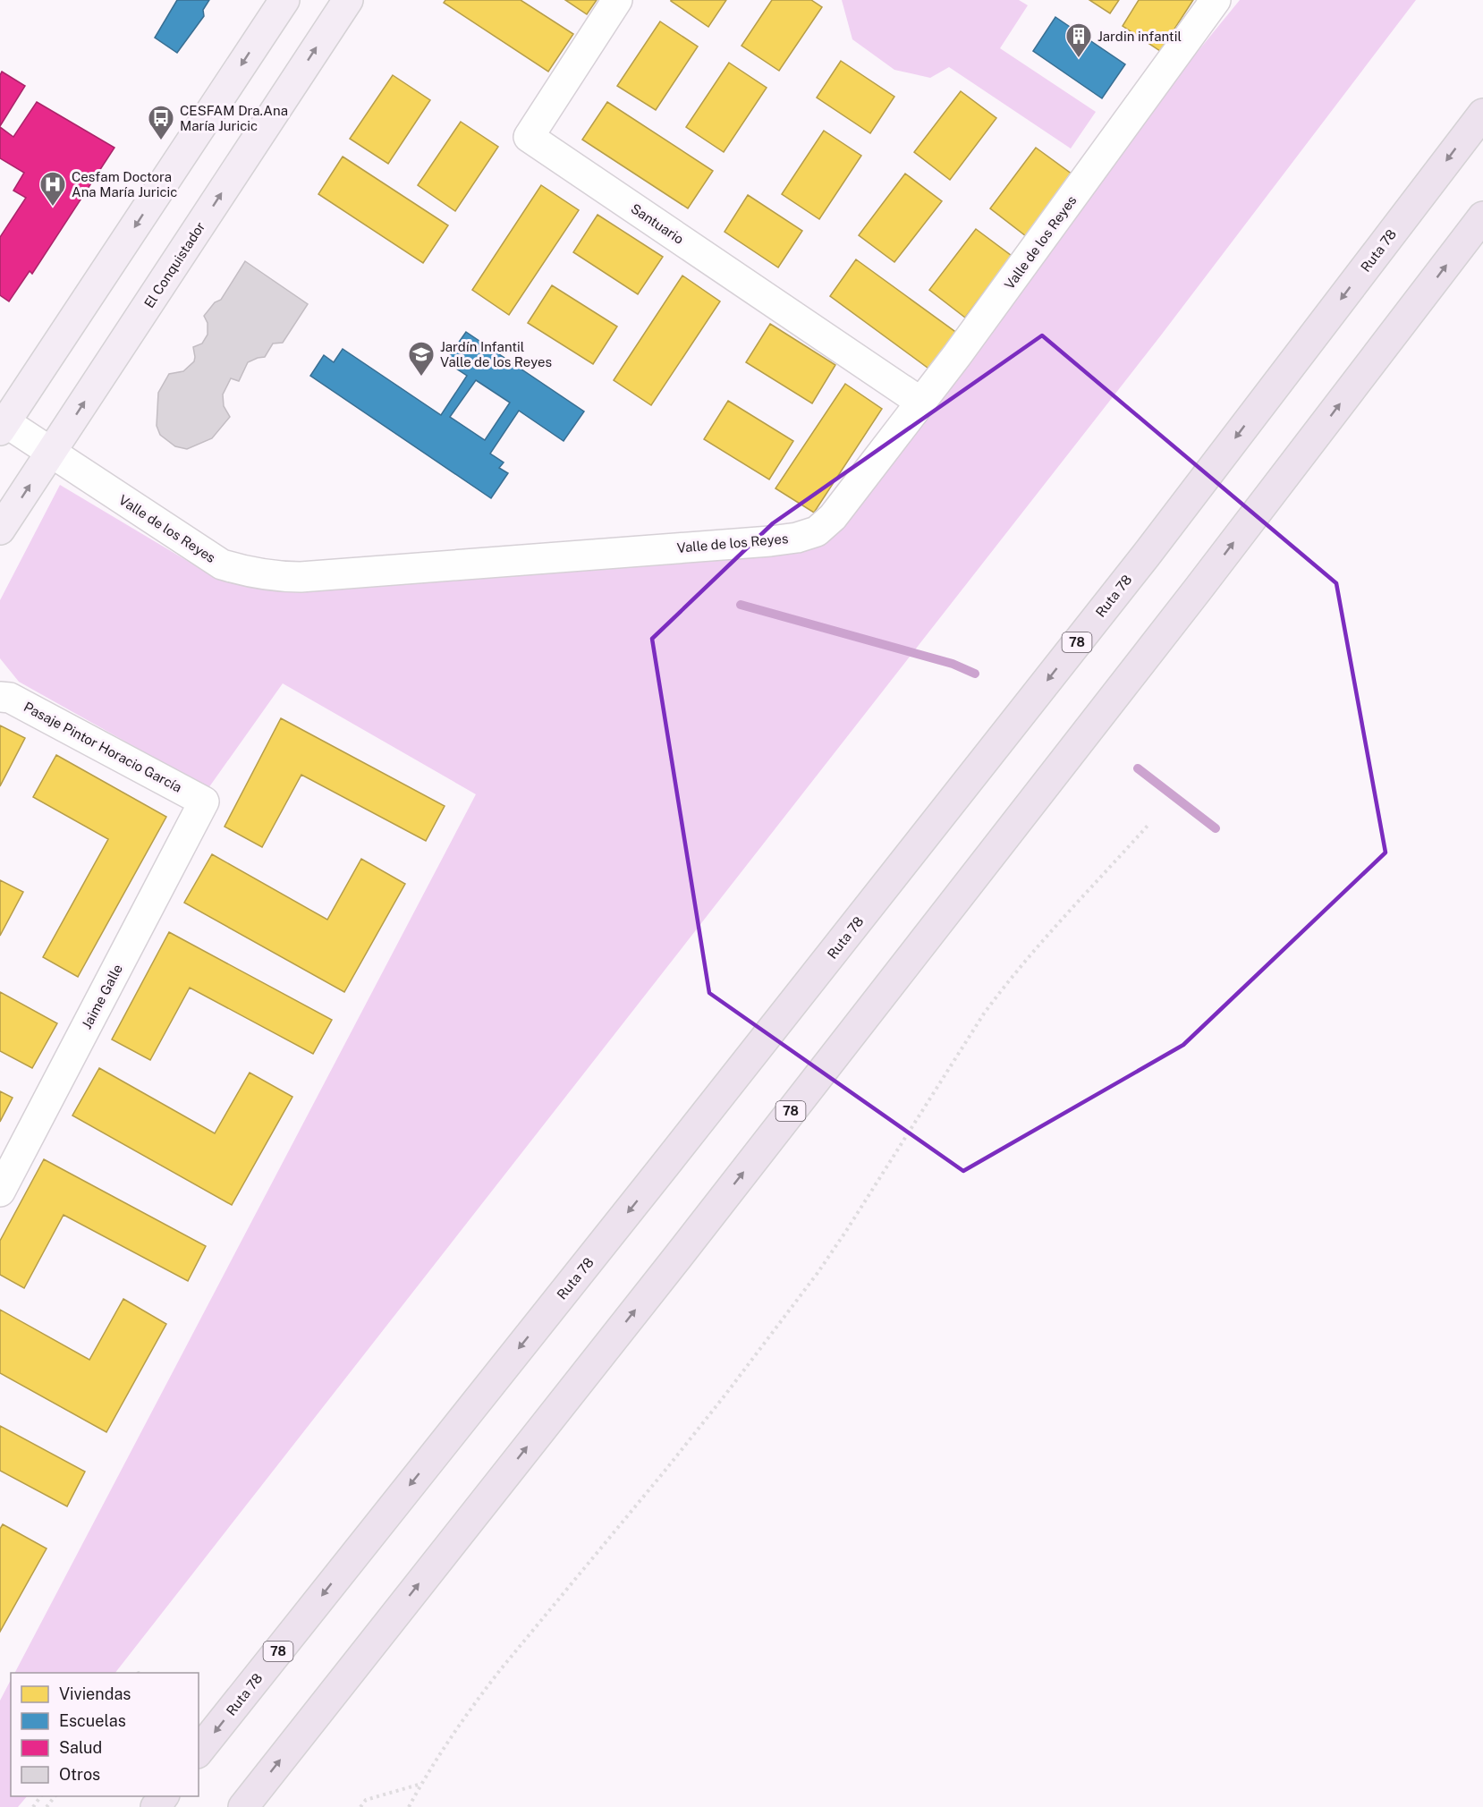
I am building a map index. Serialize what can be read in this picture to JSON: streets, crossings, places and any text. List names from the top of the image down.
{
  "streets": {
    "highway": ["Ruta 78", "78"],
    "main road": ["El Conquistador"],
    "street": [
      "Santuario",
      "Valle de los Reyes",
      "Pasaje Pintor Horacio García",
      "Jaime Galle"
    ]
  },
  "crossings": [
    ["Santuario", "Valle de los Reyes"],
    ["Valle de los Reyes", "El Conquistador"],
    ["Pasaje Pintor Horacio García", "Jaime Galle"]
  ],
  "places": {
    "building": ["Jardin infantil"],
    "bus stop": ["CESFAM Dra.Ana María Juricic"],
    "hospital": ["Cesfam Doctora Ana María Juricic"],
    "school or university": ["Jardín Infantil Valle de los Reyes"]
  },
  "legend": [
    "Viviendas",
    "Escuelas",
    "Salud",
    "Otros"
  ]
}
